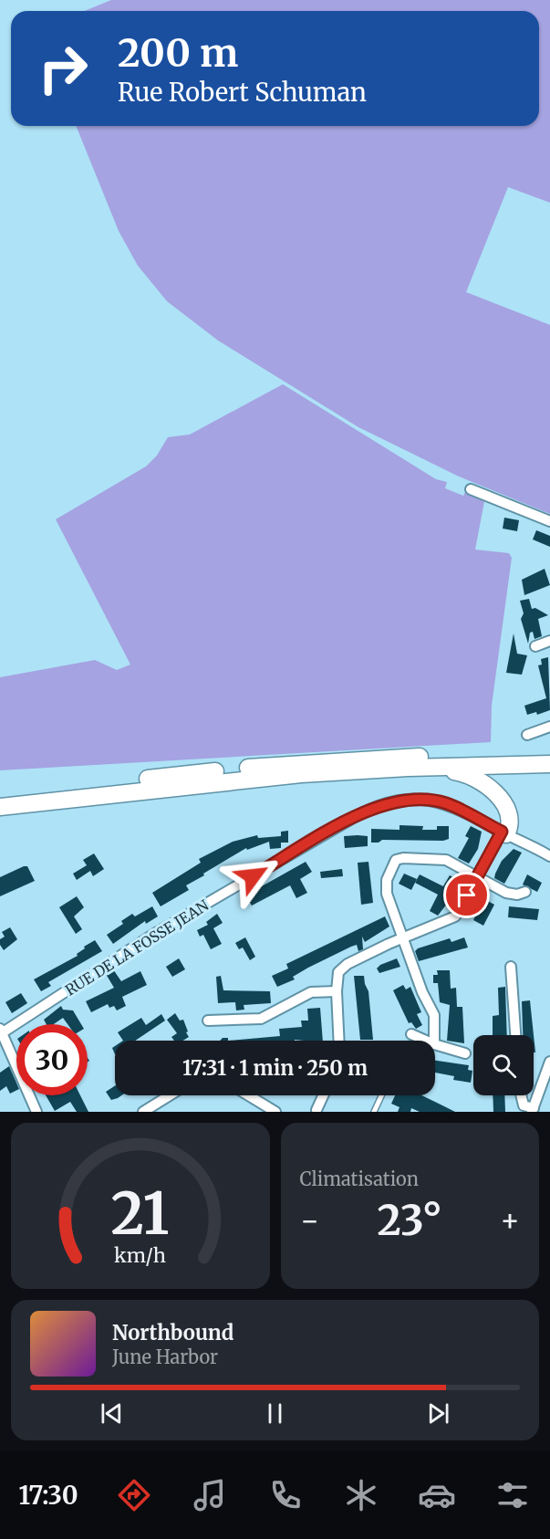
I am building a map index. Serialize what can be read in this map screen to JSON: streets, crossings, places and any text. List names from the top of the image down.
{
  "streets": {
    "street": ["RUE DE LA FOSSE JEAN"]
  },
  "page": {
    "turn": ["200 m", "Rue Robert Schuman"],
    "limit": "30",
    "trip": "17:31 · 1 min · 250 m",
    "tile": "Climatisation",
    "heat": ["−", "23°", "+"],
    "song": ["Northbound", "June Harbor"],
    "tabs": "17:30",
    "gauge": ["21", "km/h"]
  }
}
